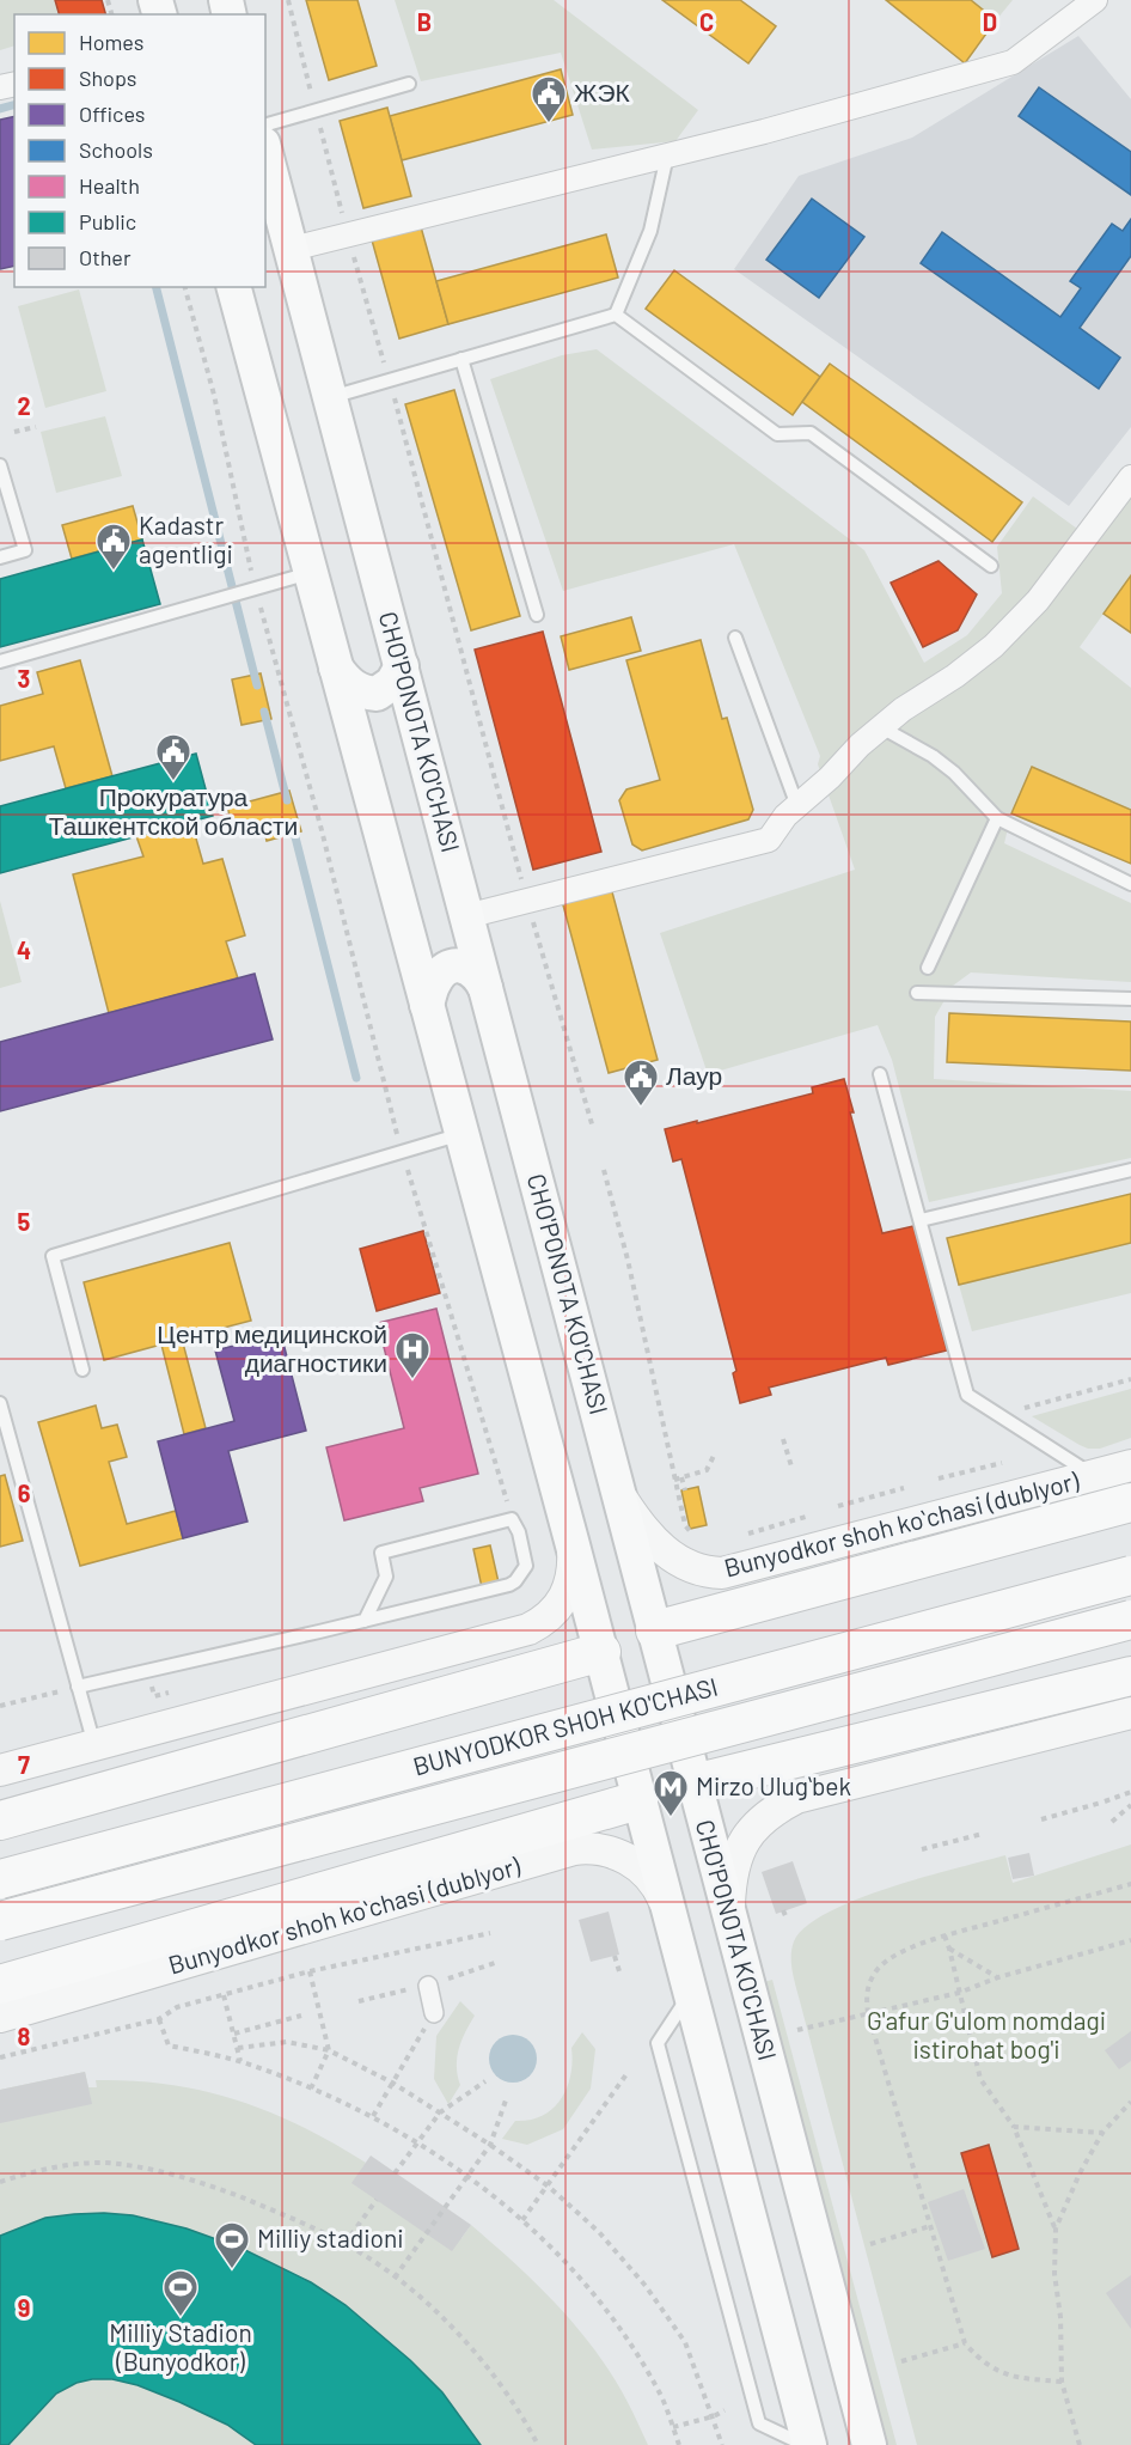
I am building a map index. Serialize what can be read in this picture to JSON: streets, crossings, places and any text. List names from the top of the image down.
{
  "streets": {
    "main road": ["CHO'PONOTA KO'CHASI", "BUNYODKOR SHOH KO'CHASI"],
    "street": ["Bunyodkor shoh koʻchasi (dublyor)"]
  },
  "crossings": [
    ["CHO'PONOTA KO'CHASI", "Bunyodkor shoh koʻchasi (dublyor)"]
  ],
  "parks": ["G'afur G'ulom nomdagi istirohat bog'i"],
  "places": {
    "public building": [
      "ЖЭК",
      "Kadastr agentligi",
      "Прокуратура Ташкентской области",
      "Лаур"
    ],
    "hospital": ["Центр медицинской диагностики"],
    "metro station": ["Mirzo Ulugʻbek"],
    "sports": ["Milliy stadioni", "Milliy Stadion (Bunyodkor)"]
  },
  "legend": [
    "Homes",
    "Shops",
    "Offices",
    "Schools",
    "Health",
    "Public",
    "Other"
  ],
  "grid": {
    "columns": ["B", "C", "D"],
    "rows": [
      "2",
      "3",
      "4",
      "5",
      "6",
      "7",
      "8",
      "9"
    ]
  }
}
